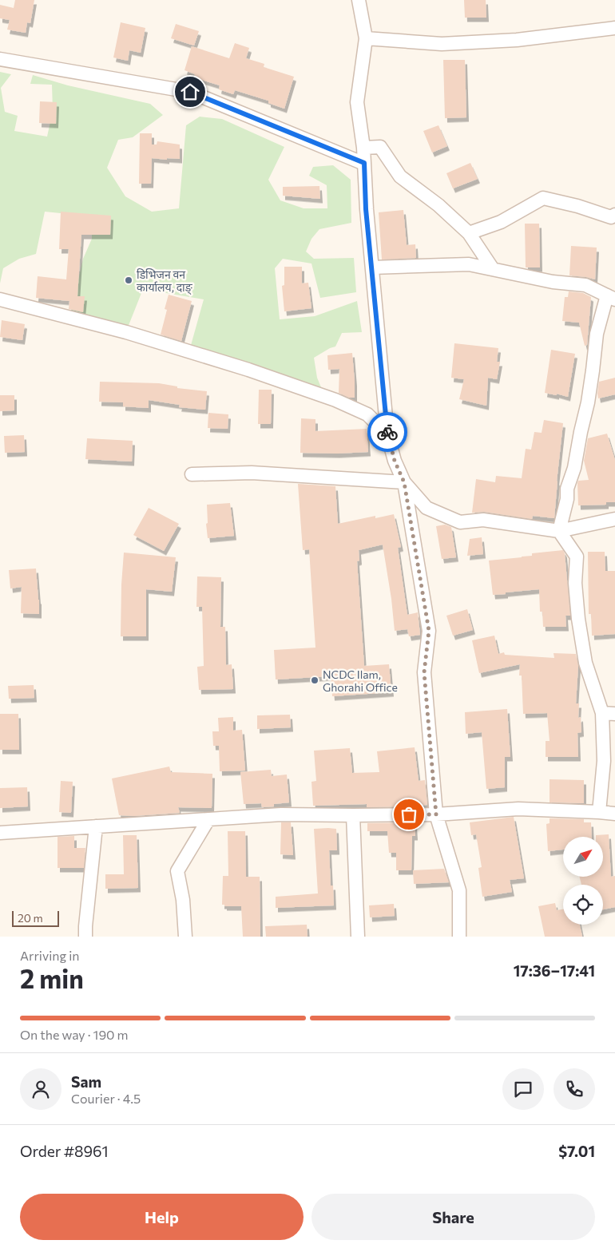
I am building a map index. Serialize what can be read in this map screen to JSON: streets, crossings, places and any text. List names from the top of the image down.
{
  "places": ["डिभिजन वन कार्यालय, दाङ्", "NCDC Ilam, Ghorahi Office"],
  "scale_bar": "20 m",
  "north": "top right",
  "page": {
    "scale": "20 m",
    "heading": ["2 min", "Arriving in", "17:36–17:41"],
    "panel": [
      "Sam",
      "Courier · 4.5",
      "Order #8961",
      "$7.01"
    ],
    "bar": "On the way · 190 m",
    "buttons": ["Help", "Share"]
  }
}
